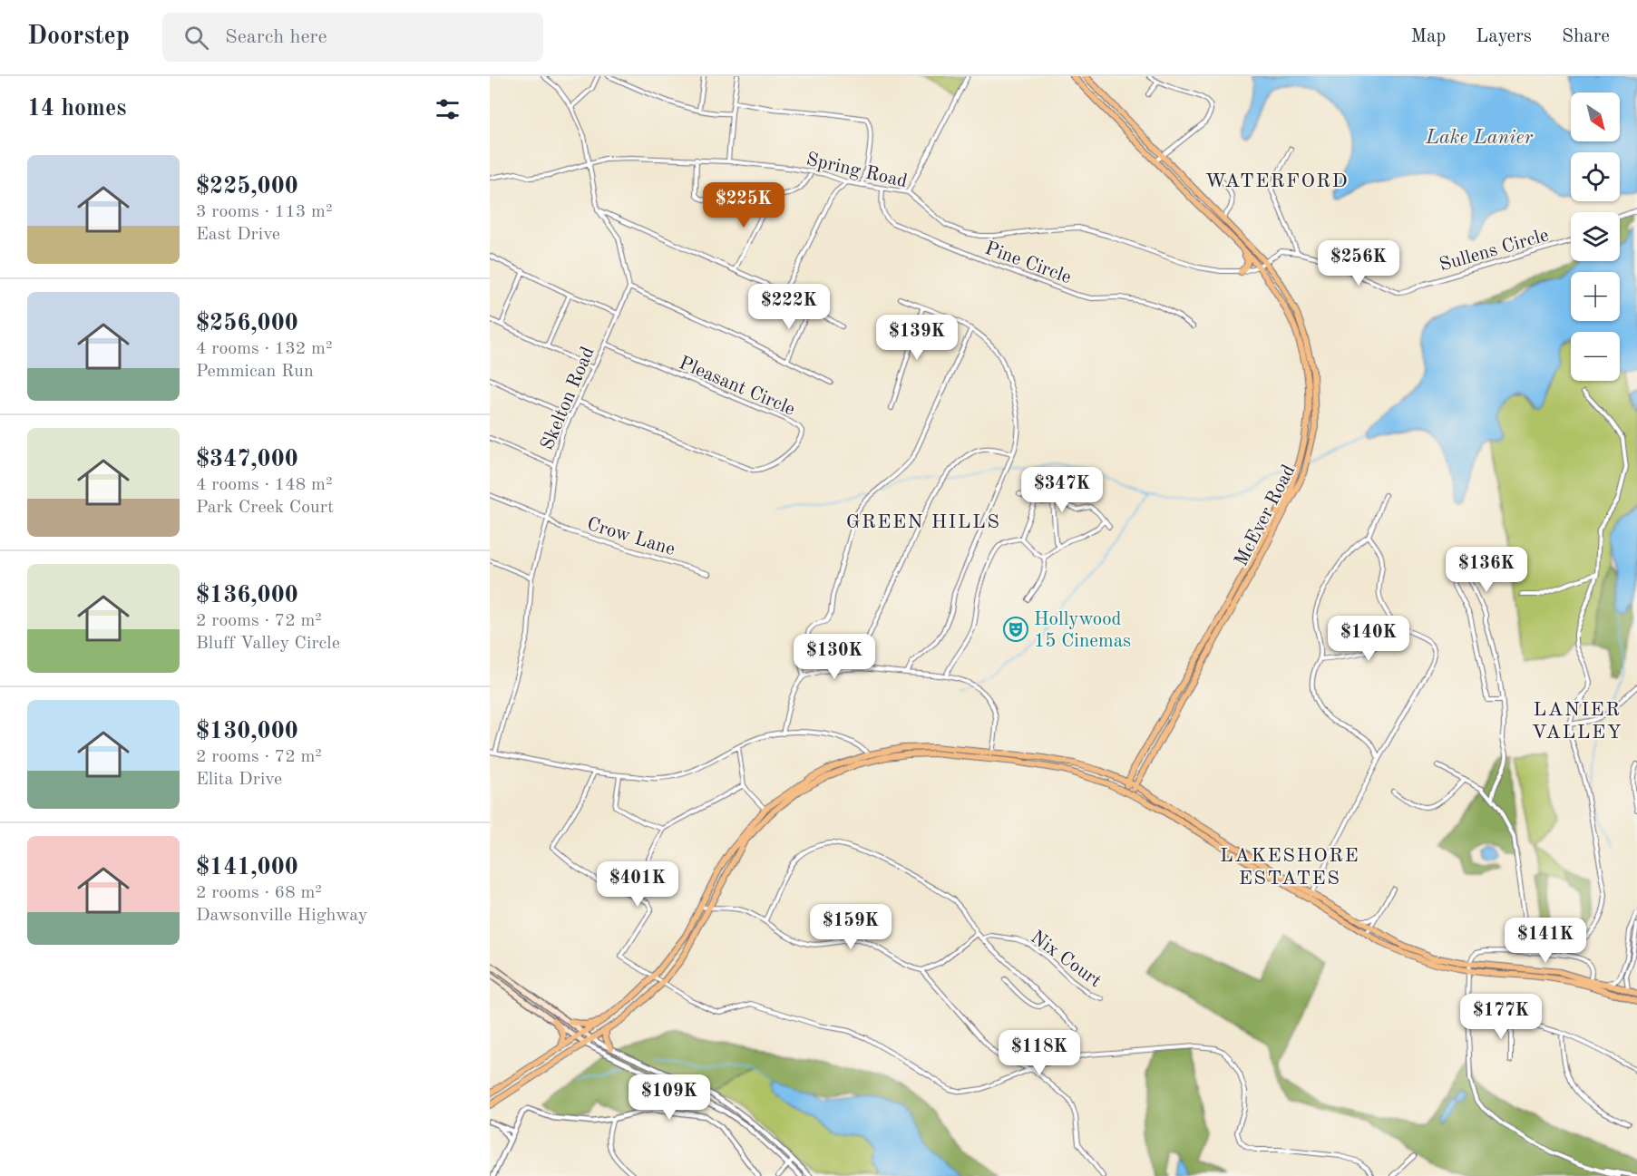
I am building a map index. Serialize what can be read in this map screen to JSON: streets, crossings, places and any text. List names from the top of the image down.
{
  "streets": {
    "main road": ["McEver Road"],
    "street": [
      "Spring Road",
      "Sullens Circle",
      "Pine Circle",
      "Pleasant Circle",
      "Skelton Road",
      "Crow Lane",
      "Nix Court"
    ]
  },
  "crossings": [
    ["Spring Road", "Pine Circle"],
    ["Spring Road", "McEver Road"],
    ["Pleasant Circle", "Skelton Road"],
    ["Skelton Road", "Crow Lane"]
  ],
  "districts": [
    "WATERFORD",
    "GREEN HILLS",
    "LANIER VALLEY",
    "LAKESHORE ESTATES"
  ],
  "water": ["Lake Lanier"],
  "places": {
    "theatre": ["Hollywood 15 Cinemas"]
  },
  "north": "bottom right",
  "page": {
    "header": "Doorstep",
    "search": "Search here",
    "nav": ["Map", "Layers", "Share"],
    "heading": "14 homes",
    "map_buttons": ["+", "−"],
    "list": [
      {
        "name": "$225,000",
        "note": "3 rooms · 113 m² · East Drive"
      },
      {
        "name": "$256,000",
        "note": "4 rooms · 132 m² · Pemmican Run"
      },
      {
        "name": "$347,000",
        "note": "4 rooms · 148 m² · Park Creek Court"
      },
      {
        "name": "$136,000",
        "note": "2 rooms · 72 m² · Bluff Valley Circle"
      },
      {
        "name": "$130,000",
        "note": "2 rooms · 72 m² · Elita Drive"
      },
      {
        "name": "$141,000",
        "note": "2 rooms · 68 m² · Dawsonville Highway"
      }
    ],
    "price": [
      "$225K",
      "$256K",
      "$222K",
      "$139K",
      "$347K",
      "$136K",
      "$140K",
      "$130K",
      "$401K",
      "$159K",
      "$141K",
      "$177K",
      "$118K",
      "$109K"
    ]
  }
}
